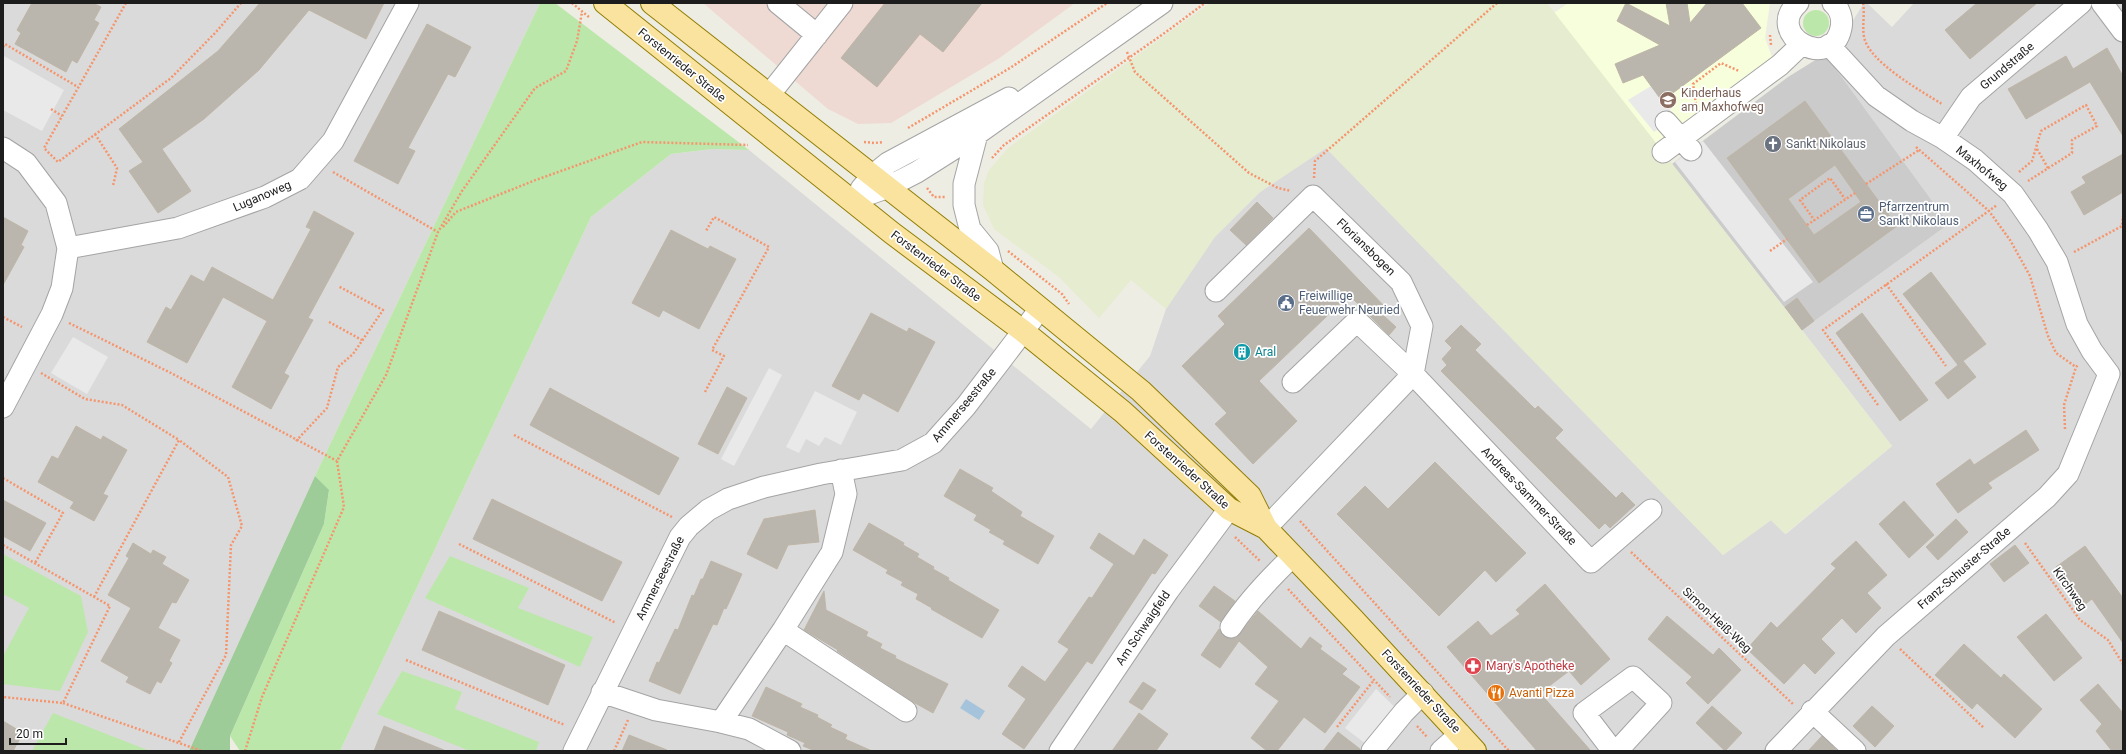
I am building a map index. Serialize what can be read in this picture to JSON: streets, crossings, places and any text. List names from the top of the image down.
{
  "streets": {
    "main road": ["Forstenrieder Straße"],
    "street": [
      "Grundstraße",
      "Maxhofweg",
      "Luganoweg",
      "Floriansbogen",
      "Ammerseestraße",
      "Andreas-Sammer-Straße",
      "Franz-Schuster-Straße",
      "Am Schwaigfeld"
    ],
    "path": ["Kirchweg", "Simon-Heiß-Weg"]
  },
  "crossings": [
    ["Forstenrieder Straße", "Ammerseestraße"],
    ["Forstenrieder Straße", "Am Schwaigfeld"],
    ["Grundstraße", "Maxhofweg"],
    ["Maxhofweg", "Franz-Schuster-Straße"],
    ["Floriansbogen", "Andreas-Sammer-Straße"],
    ["Andreas-Sammer-Straße", "Simon-Heiß-Weg"],
    ["Franz-Schuster-Straße", "Simon-Heiß-Weg"]
  ],
  "places": {
    "school or university": ["Kinderhaus am Maxhofweg"],
    "church": ["Sankt Nikolaus"],
    "office": ["Pfarrzentrum Sankt Nikolaus"],
    "public building": ["Freiwillige Feuerwehr Neuried"],
    "building": ["Aral"],
    "pharmacy": ["Mary's Apotheke"],
    "restaurant": ["Avanti Pizza"]
  },
  "scale_bar": "20 m"
}
